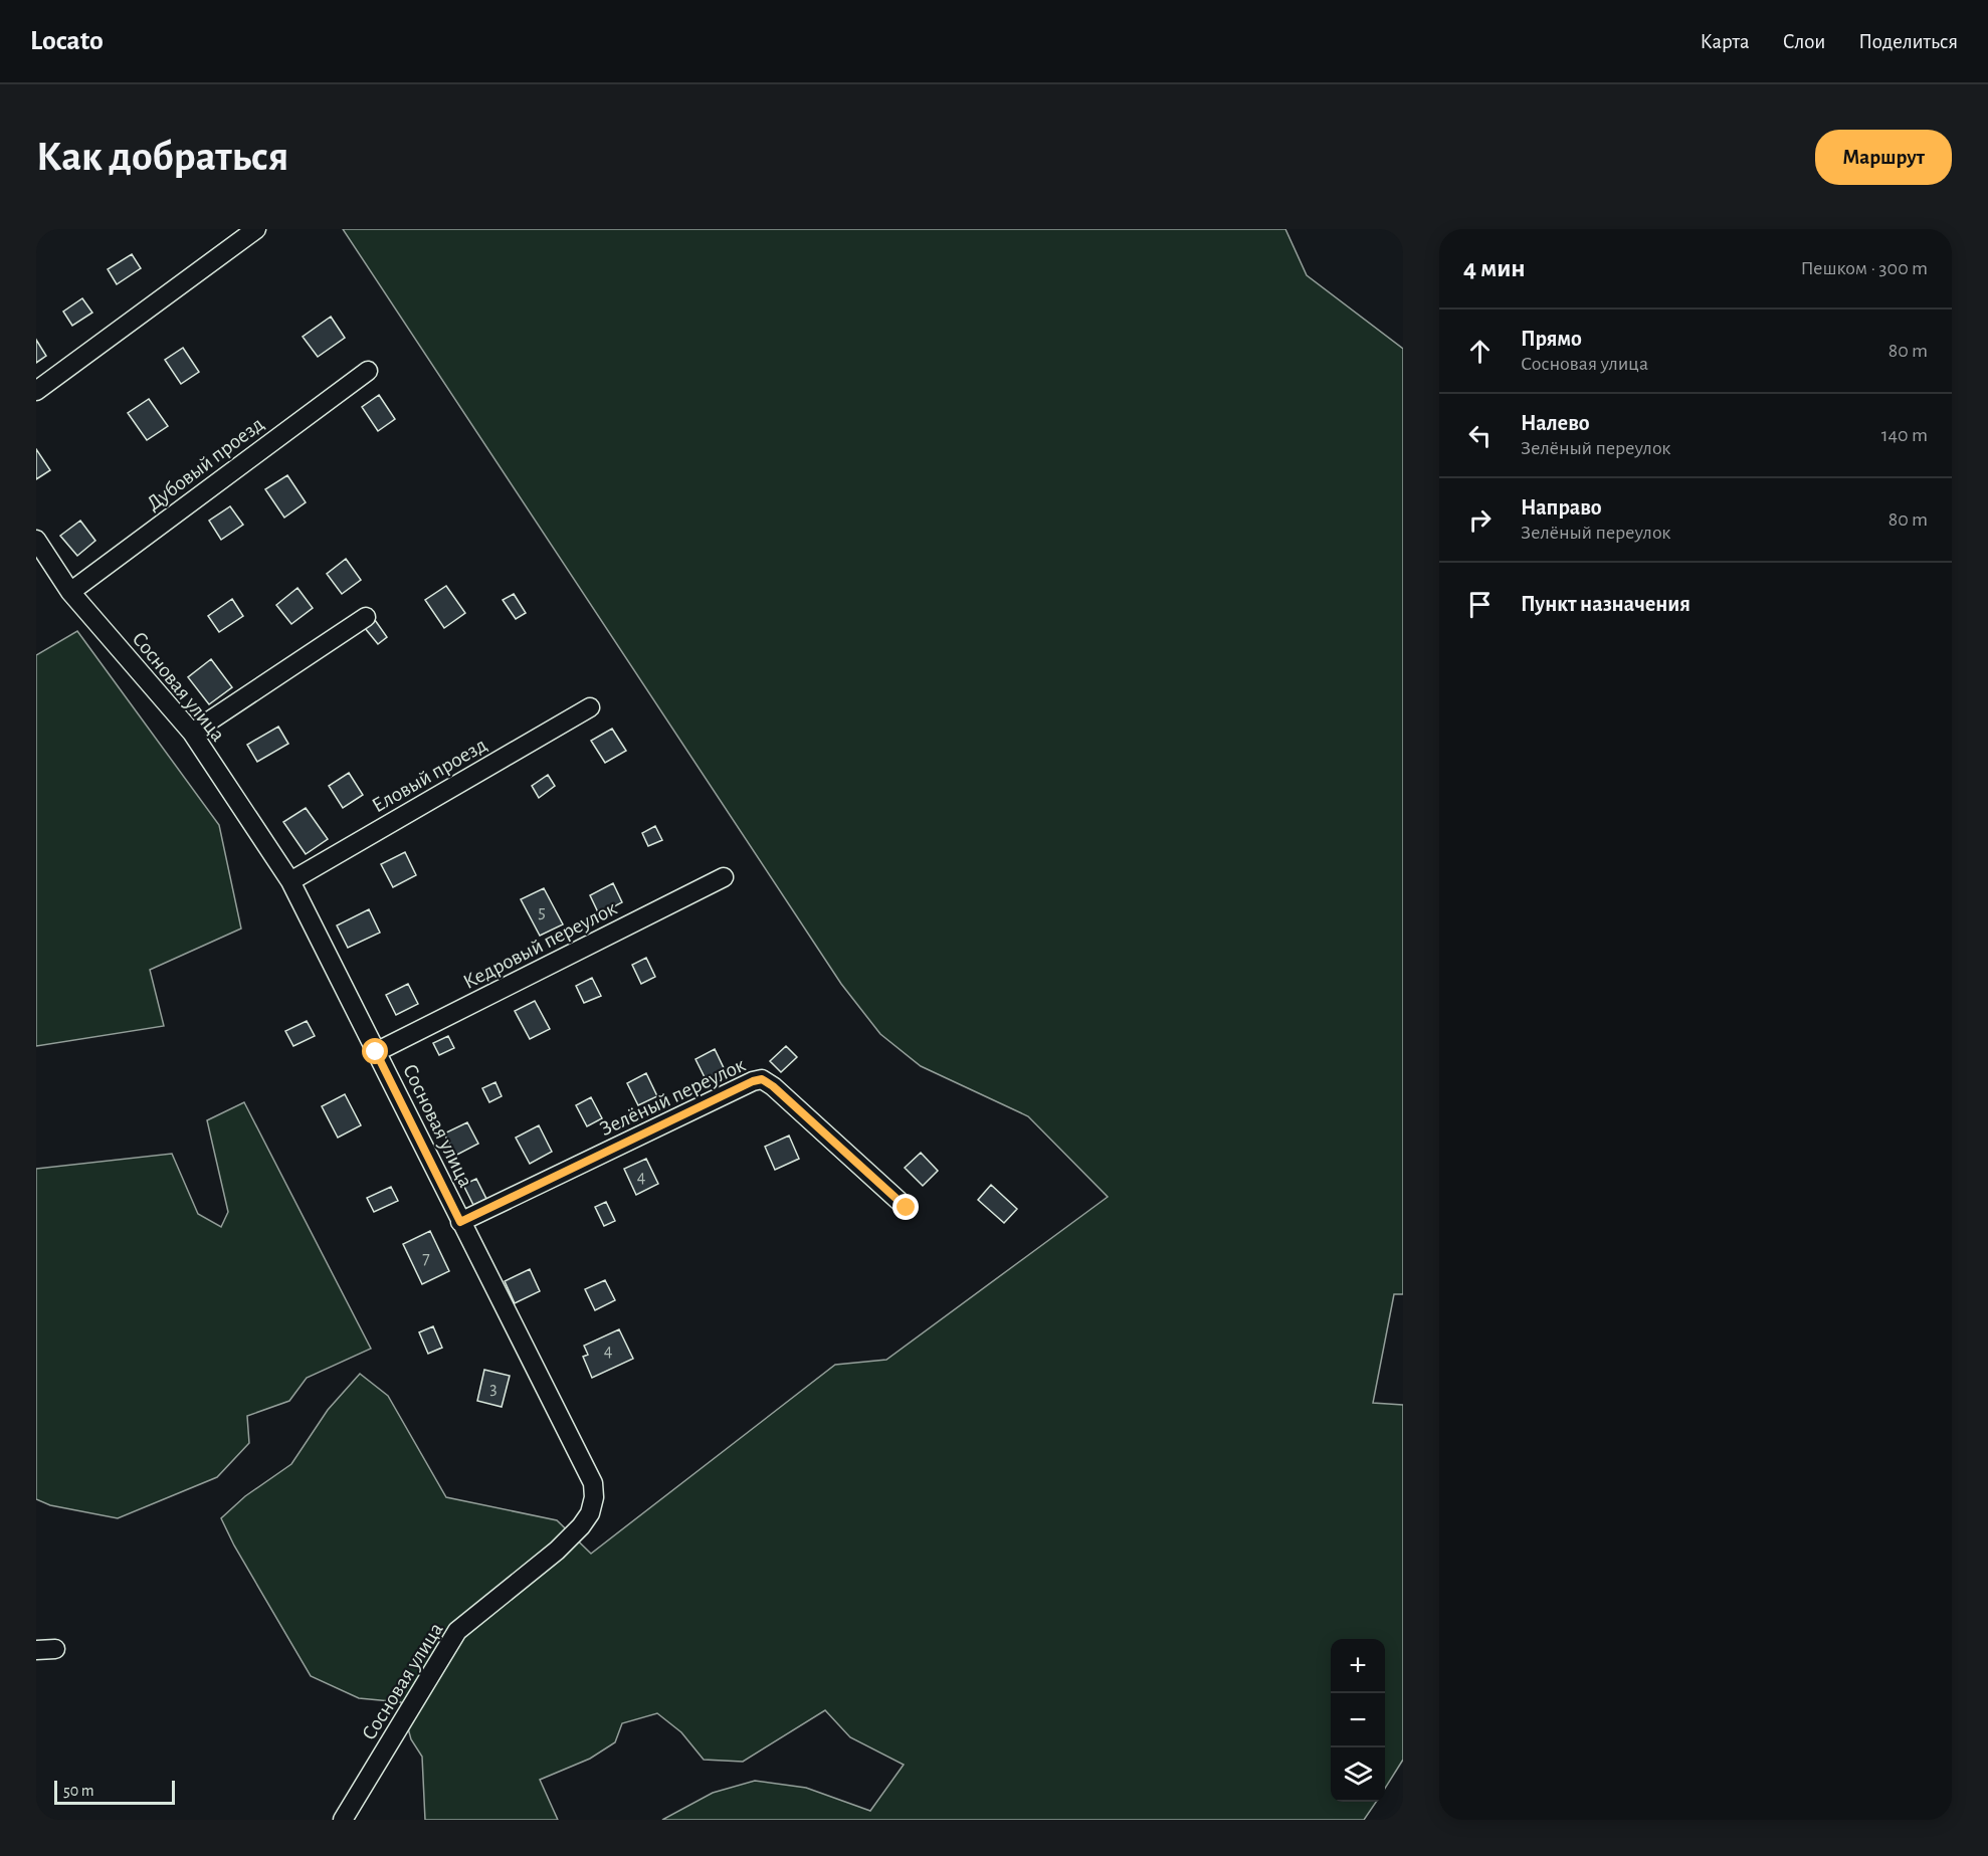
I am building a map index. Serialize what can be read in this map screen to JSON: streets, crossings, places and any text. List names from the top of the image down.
{
  "streets": {
    "street": [
      "Дубовый проезд",
      "Сосновая улица",
      "Еловый проезд",
      "Кедровый переулок",
      "Зелёный переулок"
    ]
  },
  "crossings": [
    ["Дубовый проезд", "Сосновая улица"],
    ["Сосновая улица", "Еловый проезд"],
    ["Сосновая улица", "Кедровый переулок"],
    ["Сосновая улица", "Зелёный переулок"]
  ],
  "house_numbers": [
    "5",
    "4",
    "7",
    "4",
    "3"
  ],
  "scale_bar": "50 m",
  "page": {
    "header": "Locato",
    "nav": ["Карта", "Слои", "Поделиться"],
    "buttons": "Маршрут",
    "title": "Как добраться",
    "heading": ["4 мин", "Пешком · 300 m"],
    "list": [
      ["Прямо", "Сосновая улица", "80 m"],
      ["Налево", "Зелёный переулок", "140 m"],
      ["Направо", "Зелёный переулок", "80 m"],
      "Пункт назначения"
    ],
    "map_buttons": ["+", "−"],
    "scale": "50 m"
  }
}
